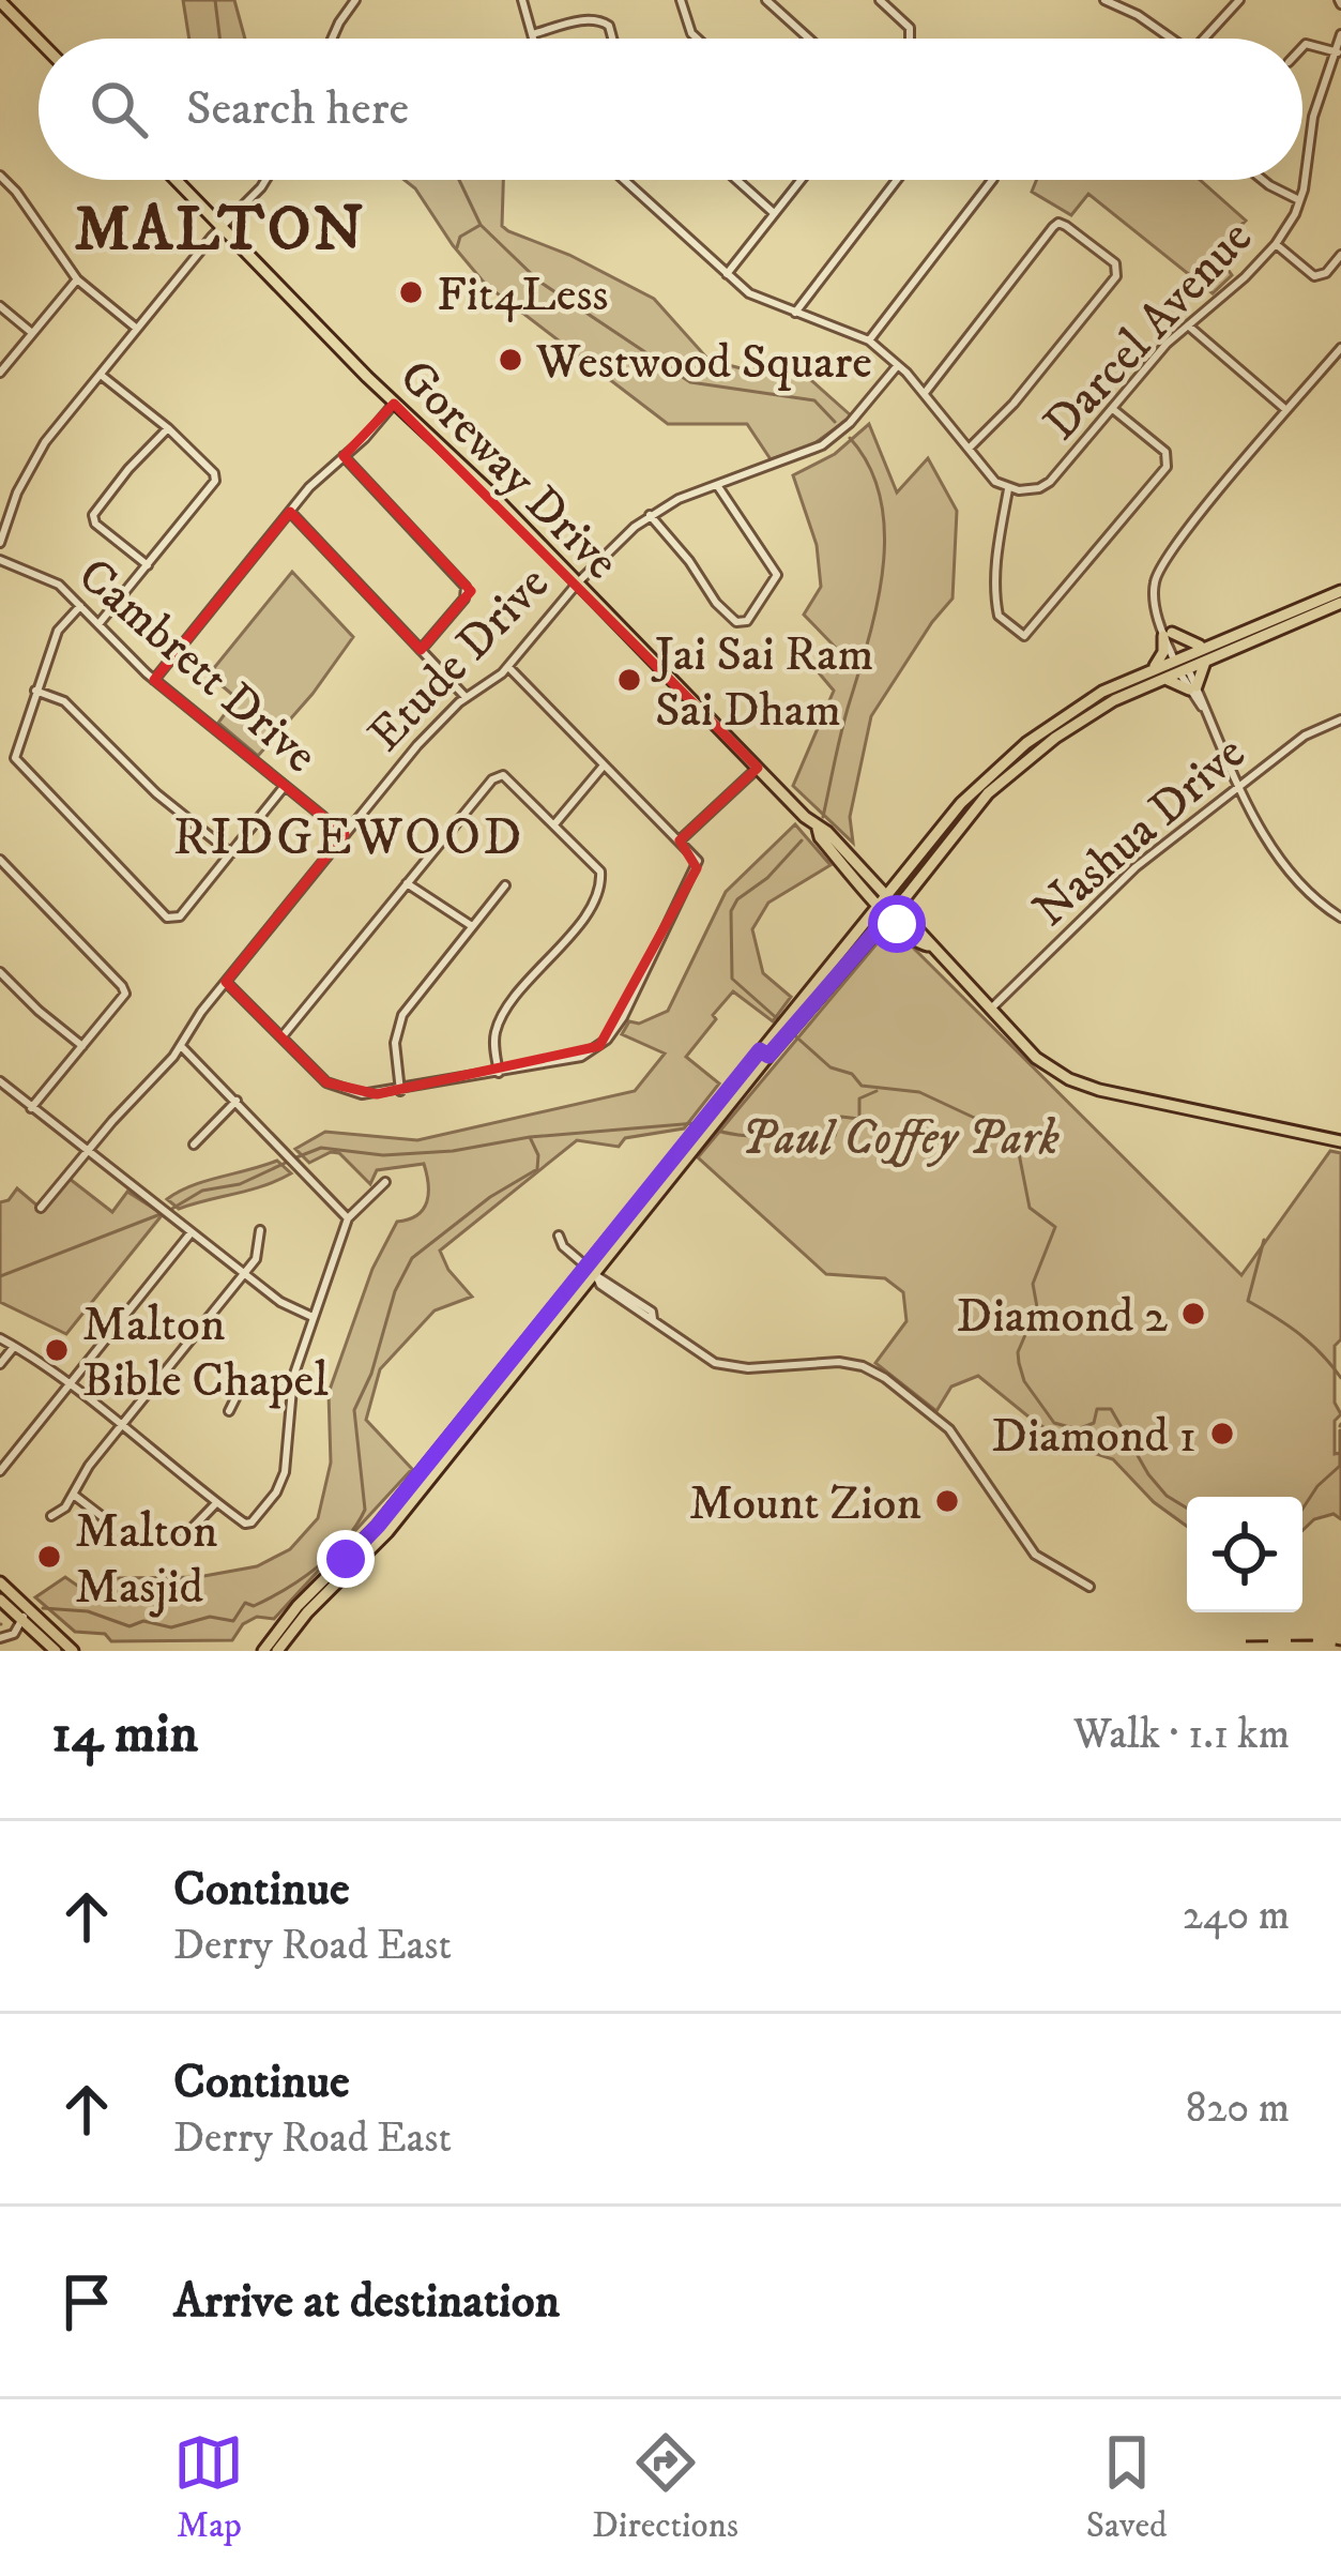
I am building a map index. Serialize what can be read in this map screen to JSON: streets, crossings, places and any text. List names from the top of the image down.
{
  "streets": {
    "main road": ["Goreway Drive"],
    "street": [
      "Darcel Avenue",
      "Etude Drive",
      "Cambrett Drive",
      "Nashua Drive"
    ]
  },
  "crossings": [
    ["Darcel Avenue", "Etude Drive"],
    ["Goreway Drive", "Etude Drive"],
    ["Goreway Drive", "Nashua Drive"],
    ["Etude Drive", "Cambrett Drive"]
  ],
  "districts": ["MALTON", "RIDGEWOOD"],
  "parks": ["Paul Coffey Park"],
  "places": [
    "Fit4Less",
    "Westwood Square",
    "Jai Sai Ram Sai Dham",
    "Diamond 2",
    "Malton Bible Chapel",
    "Diamond 1",
    "Mount Zion",
    "Malton Masjid"
  ],
  "page": {
    "search": "Search here",
    "heading": ["14 min", "Walk · 1.1 km"],
    "list": [
      ["Continue", "Derry Road East", "240 m"],
      ["Continue", "Derry Road East", "820 m"],
      "Arrive at destination"
    ],
    "nav": ["Map", "Directions", "Saved"]
  }
}
